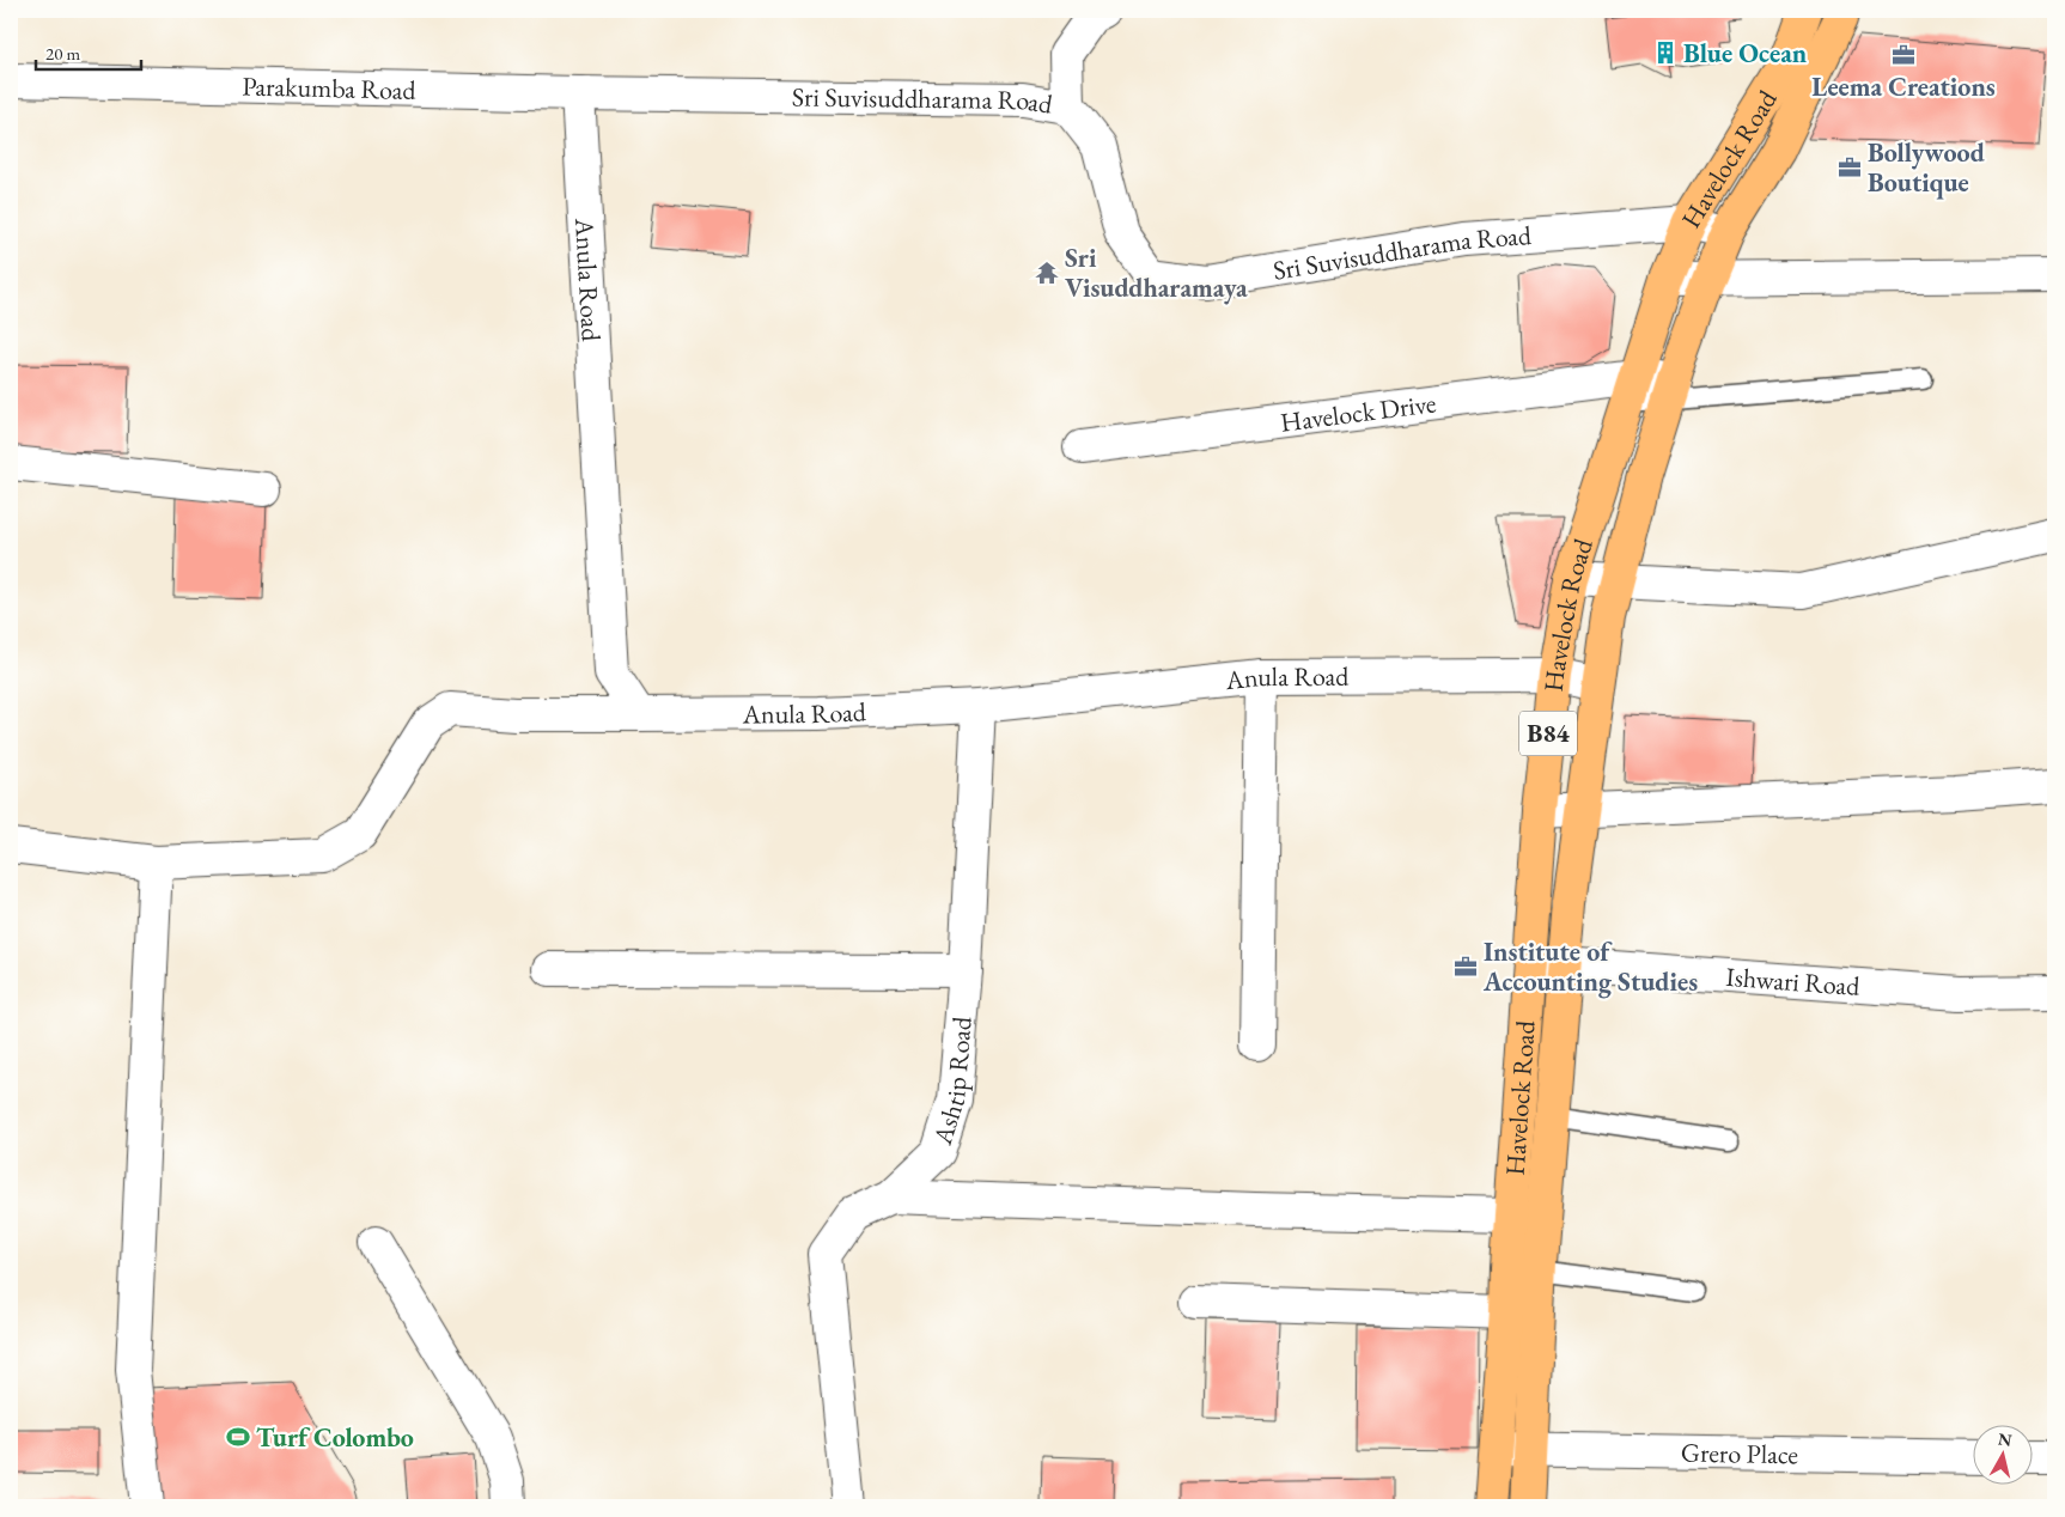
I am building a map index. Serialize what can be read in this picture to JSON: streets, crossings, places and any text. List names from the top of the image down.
{
  "streets": {
    "main road": ["Havelock Road", "B84"],
    "street": [
      "Parakumba Road",
      "Sri Suvisuddharama Road",
      "Anula Road",
      "Havelock Drive",
      "Ishwari Road",
      "Ashtip Road",
      "Grero Place"
    ]
  },
  "crossings": [
    ["Parakumba Road", "Sri Suvisuddharama Road"],
    ["Parakumba Road", "Anula Road"],
    ["Sri Suvisuddharama Road", "Havelock Road"],
    ["Sri Suvisuddharama Road", "Anula Road"],
    ["Havelock Road", "Anula Road"],
    ["Havelock Road", "Havelock Drive"],
    ["Havelock Road", "Ishwari Road"],
    ["Havelock Road", "Grero Place"],
    ["Anula Road", "Ashtip Road"]
  ],
  "places": {
    "building": ["Blue Ocean"],
    "office": ["Leema Creations", "Bollywood Boutique", "Institute of Accounting Studies"],
    "temple": ["Sri Visuddharamaya"],
    "sports": ["Turf Colombo"]
  },
  "scale_bar": "20 m",
  "north": "top"
}
